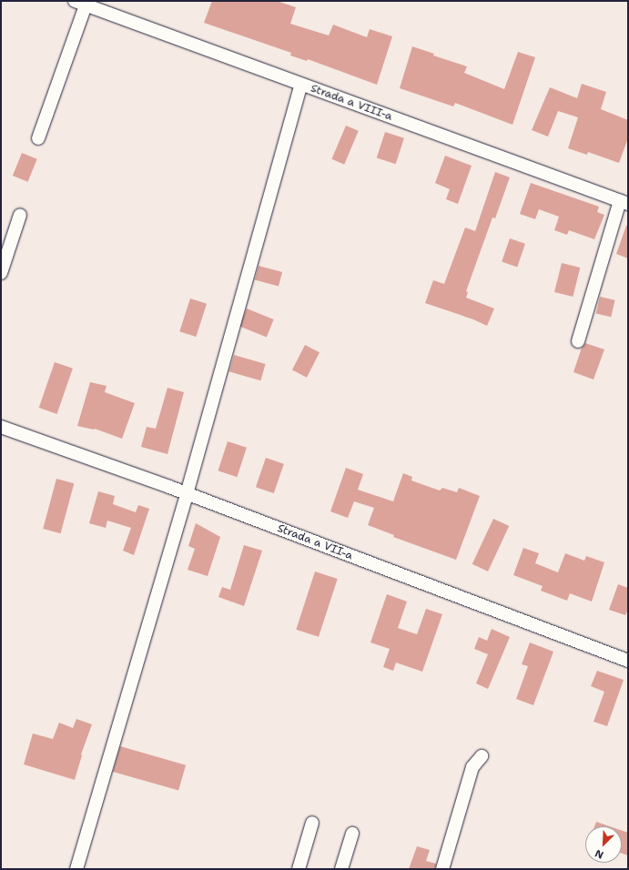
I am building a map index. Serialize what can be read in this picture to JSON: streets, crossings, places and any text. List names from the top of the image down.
{
  "streets": {
    "street": ["Strada a VIII-a", "Strada a VII-a"]
  },
  "north": "bottom left"
}
